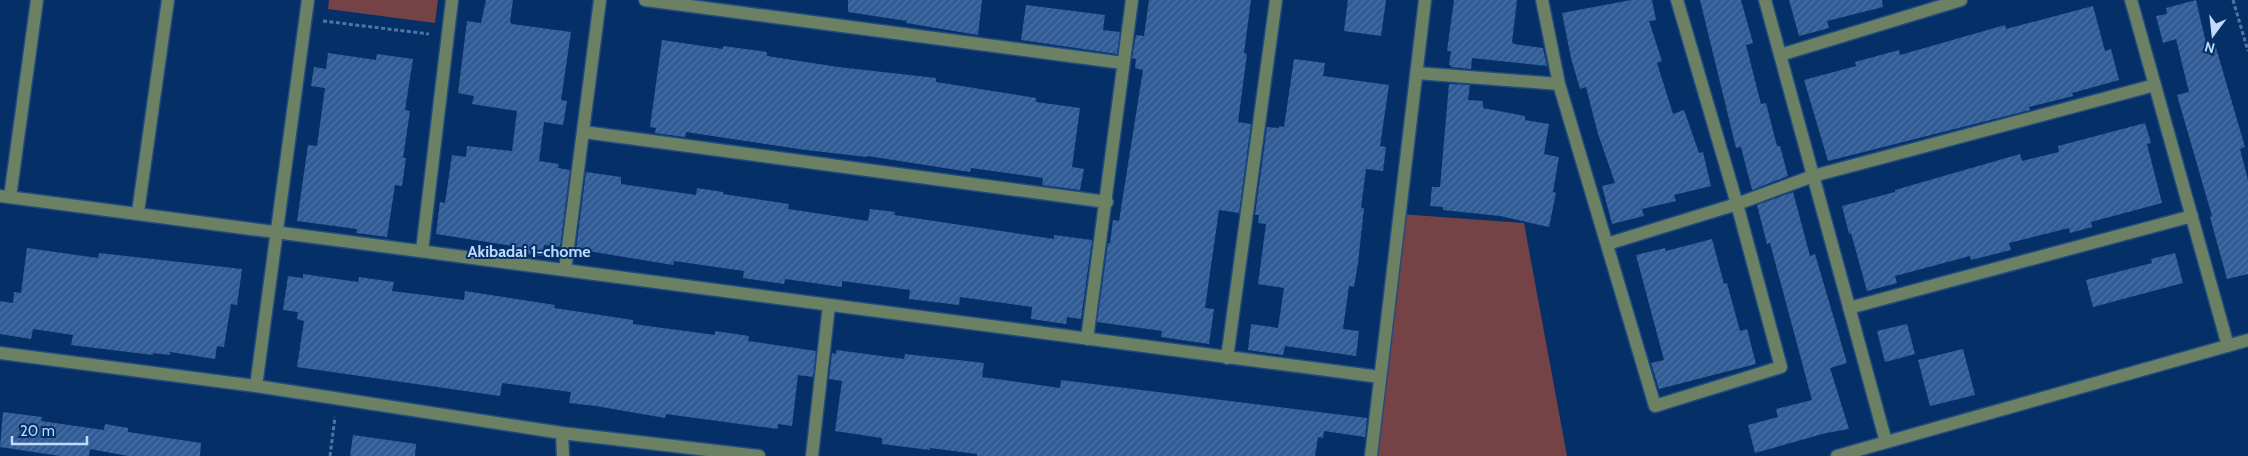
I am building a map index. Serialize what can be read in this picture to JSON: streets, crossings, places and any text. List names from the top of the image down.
{
  "districts": ["Akibadai 1-chome"],
  "scale_bar": "20 m",
  "north": "bottom"
}
